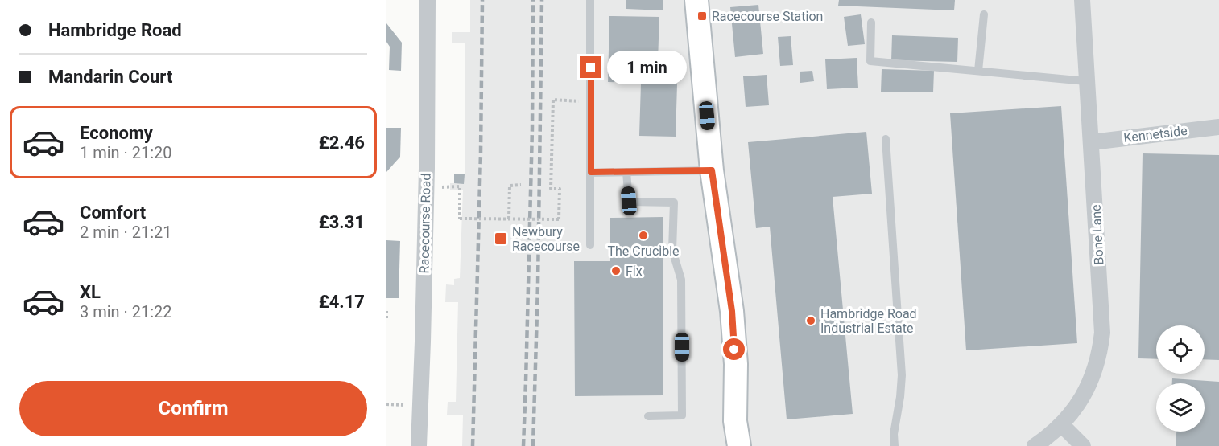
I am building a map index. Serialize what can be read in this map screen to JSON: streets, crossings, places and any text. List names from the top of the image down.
{
  "streets": {
    "street": ["Kennetside", "Racecourse Road", "Bone Lane"]
  },
  "crossings": [
    ["Kennetside", "Bone Lane"]
  ],
  "places": {
    "transit": ["Racecourse Station", "Newbury Racecourse"],
    "other": ["The Crucible", "Fix", "Hambridge Road Industrial Estate"]
  },
  "page": {
    "banner": ["Hambridge Road", "Mandarin Court"],
    "bubble": "1 min",
    "list": [
      {
        "name": "Economy",
        "note": "1 min · 21:20",
        "value": "£2.46"
      },
      {
        "name": "Comfort",
        "note": "2 min · 21:21",
        "value": "£3.31"
      },
      {
        "name": "XL",
        "note": "3 min · 21:22",
        "value": "£4.17"
      }
    ],
    "buttons": "Confirm"
  }
}
